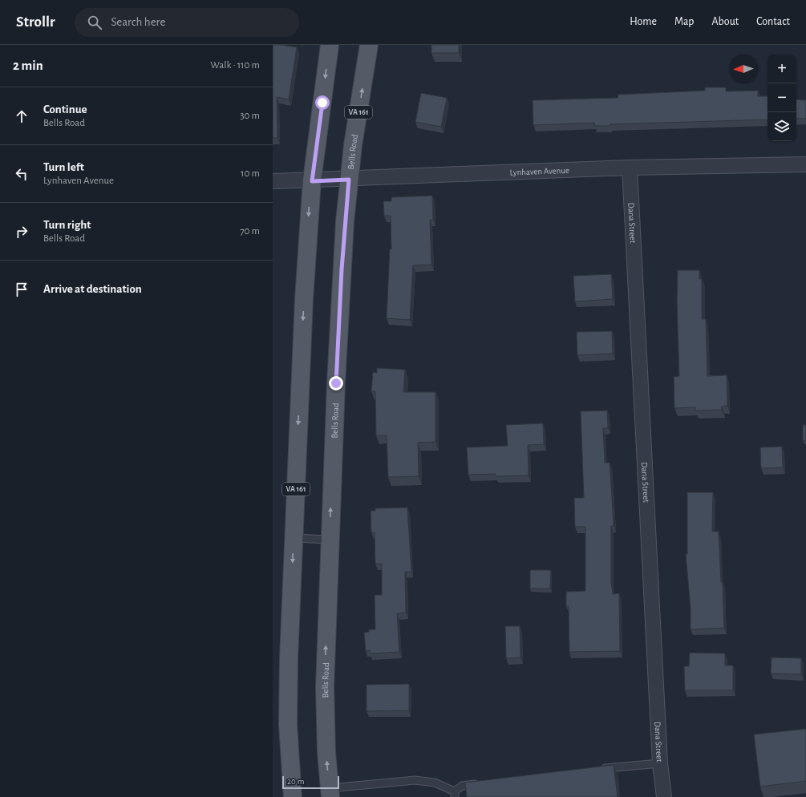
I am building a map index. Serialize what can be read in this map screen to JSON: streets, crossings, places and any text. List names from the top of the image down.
{
  "streets": {
    "main road": ["VA 161", "Bells Road"],
    "street": ["Lynhaven Avenue", "Dana Street"]
  },
  "crossings": [
    ["VA 161", "Lynhaven Avenue"],
    ["Bells Road", "Lynhaven Avenue"],
    ["Lynhaven Avenue", "Dana Street"]
  ],
  "scale_bar": "20 m",
  "north": "left",
  "page": {
    "header": "Strollr",
    "search": "Search here",
    "nav": [
      "Home",
      "Map",
      "About",
      "Contact"
    ],
    "heading": ["2 min", "Walk · 110 m"],
    "map_buttons": ["+", "−"],
    "list": [
      ["Continue", "Bells Road", "30 m"],
      ["Turn left", "Lynhaven Avenue", "10 m"],
      ["Turn right", "Bells Road", "70 m"],
      "Arrive at destination"
    ],
    "scale": "20 m"
  }
}
